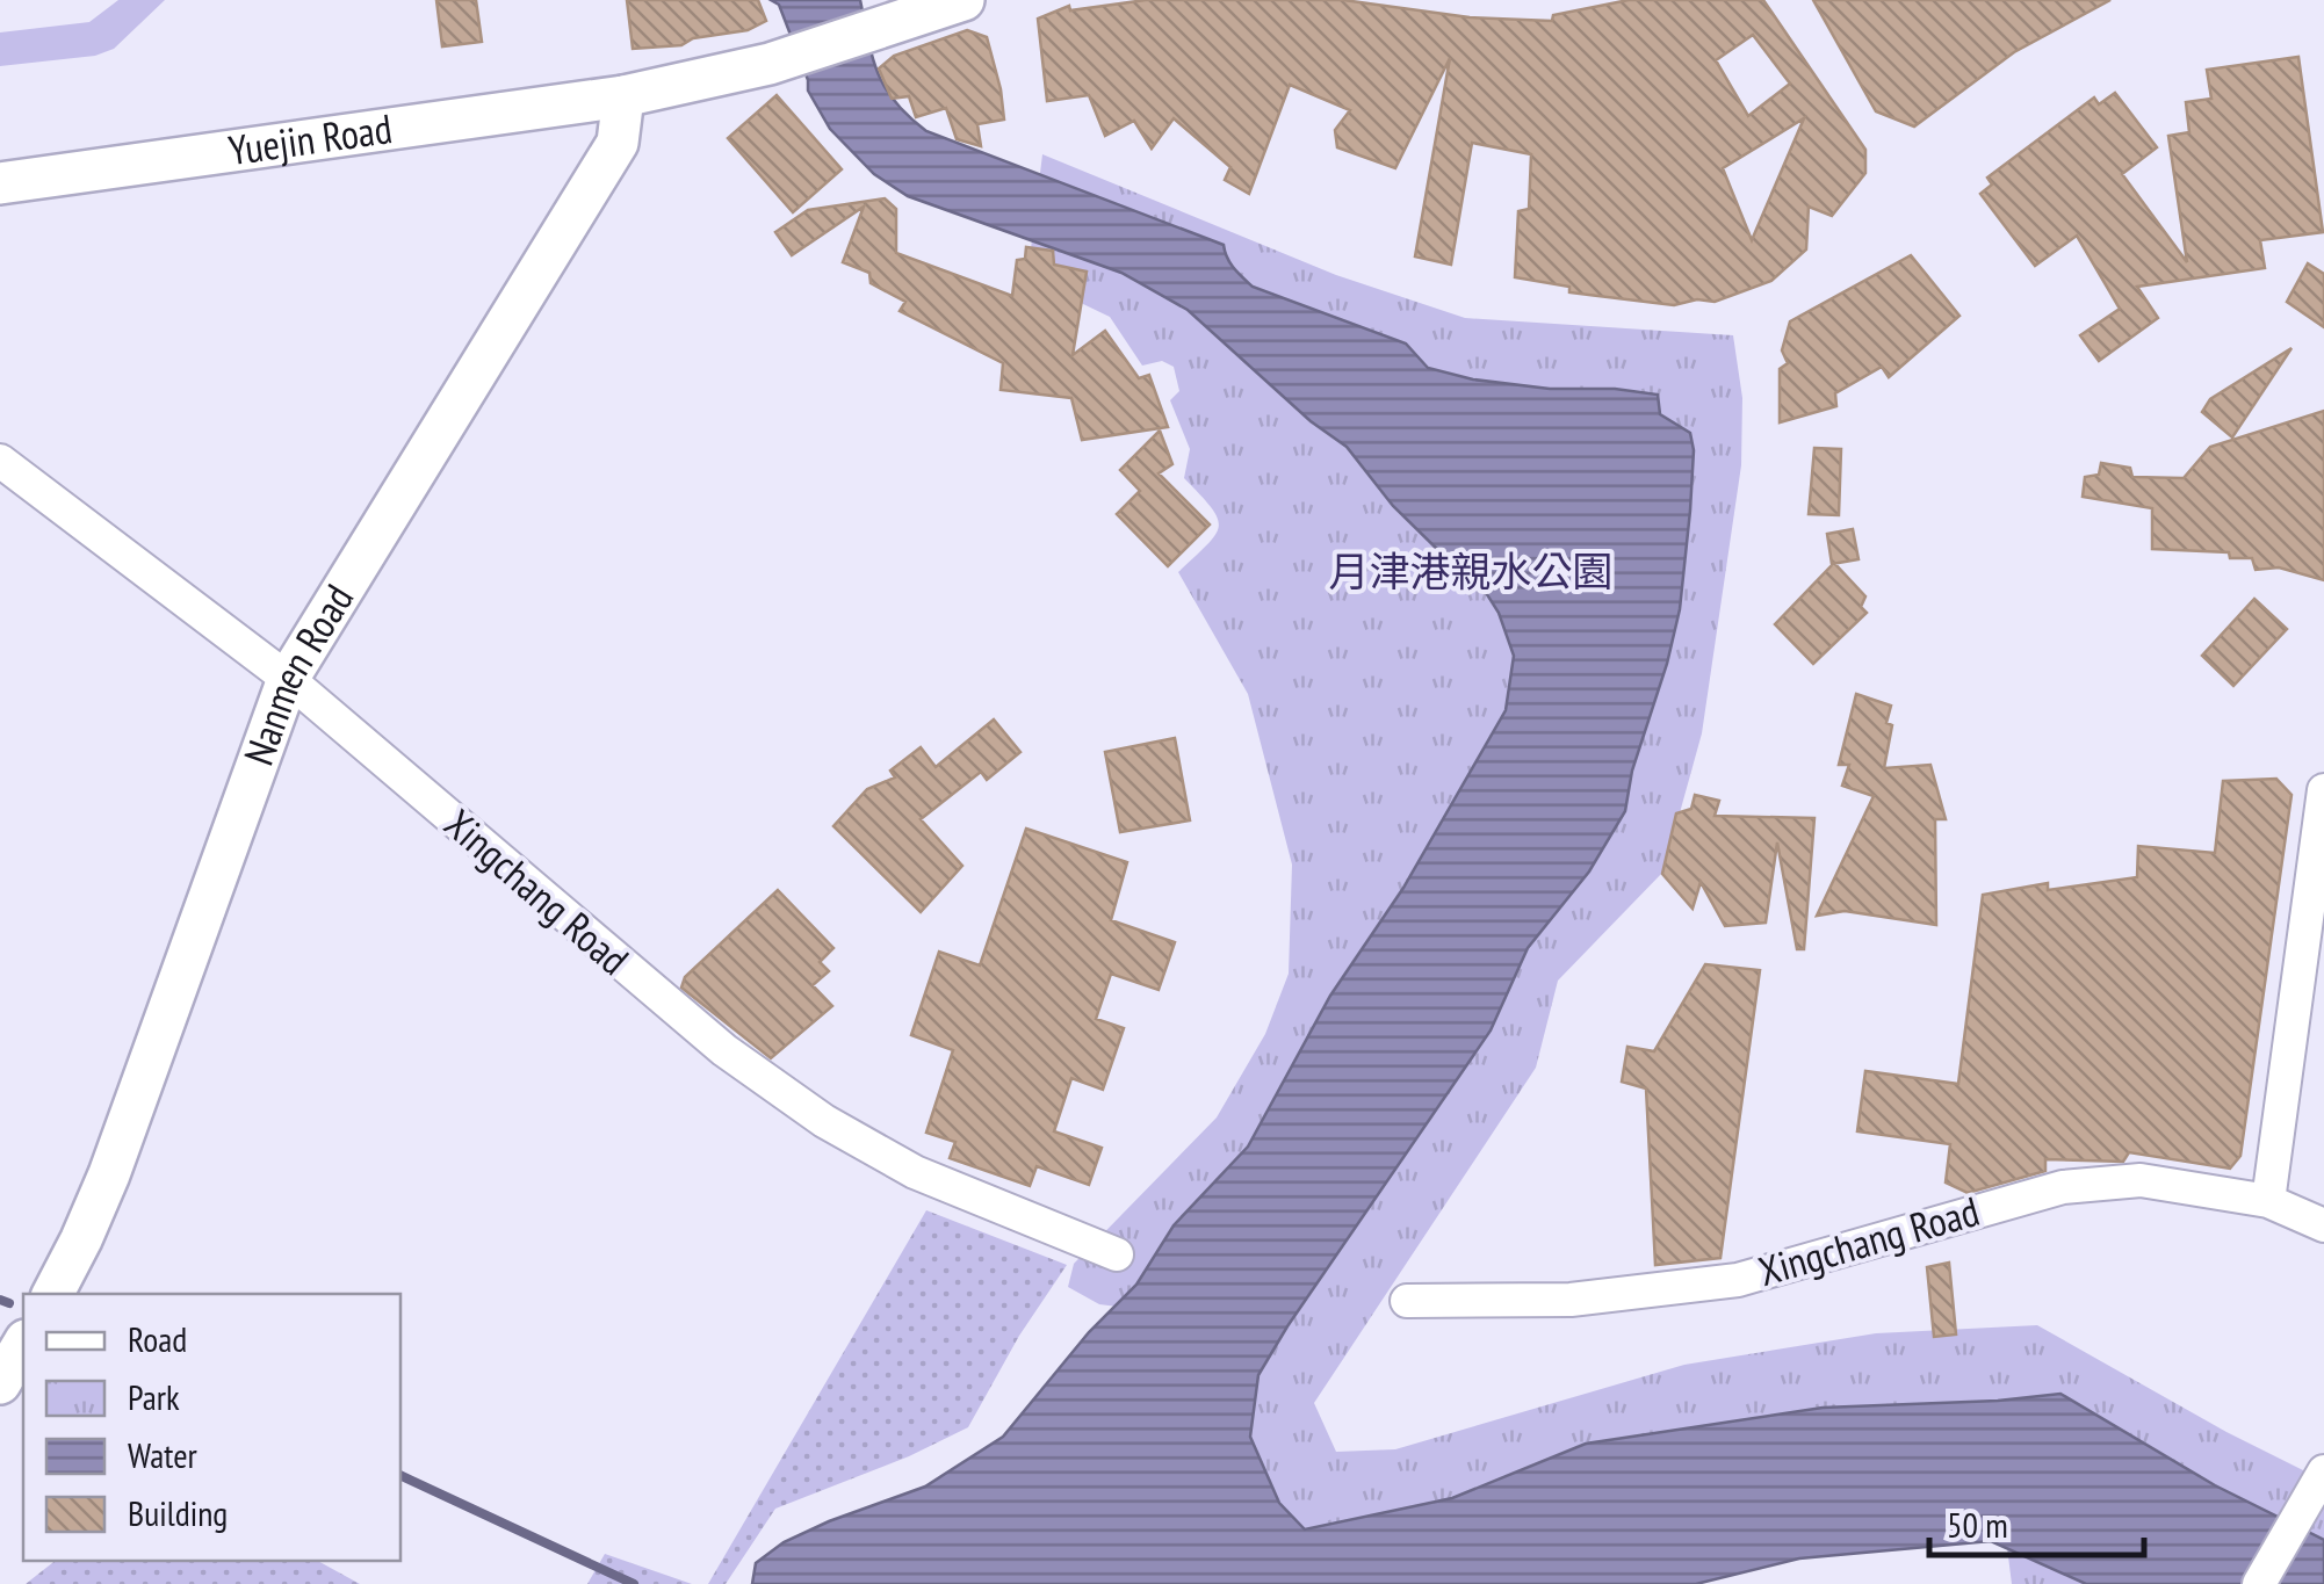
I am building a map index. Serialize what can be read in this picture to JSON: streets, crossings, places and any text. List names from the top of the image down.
{
  "streets": {
    "street": ["Yuejin Road", "Nanmen Road", "Xingchang Road"]
  },
  "crossings": [
    ["Yuejin Road", "Nanmen Road"],
    ["Nanmen Road", "Xingchang Road"]
  ],
  "parks": ["月津港親水公園"],
  "legend": [
    "Road",
    "Park",
    "Water",
    "Building"
  ],
  "scale_bar": "50 m"
}
